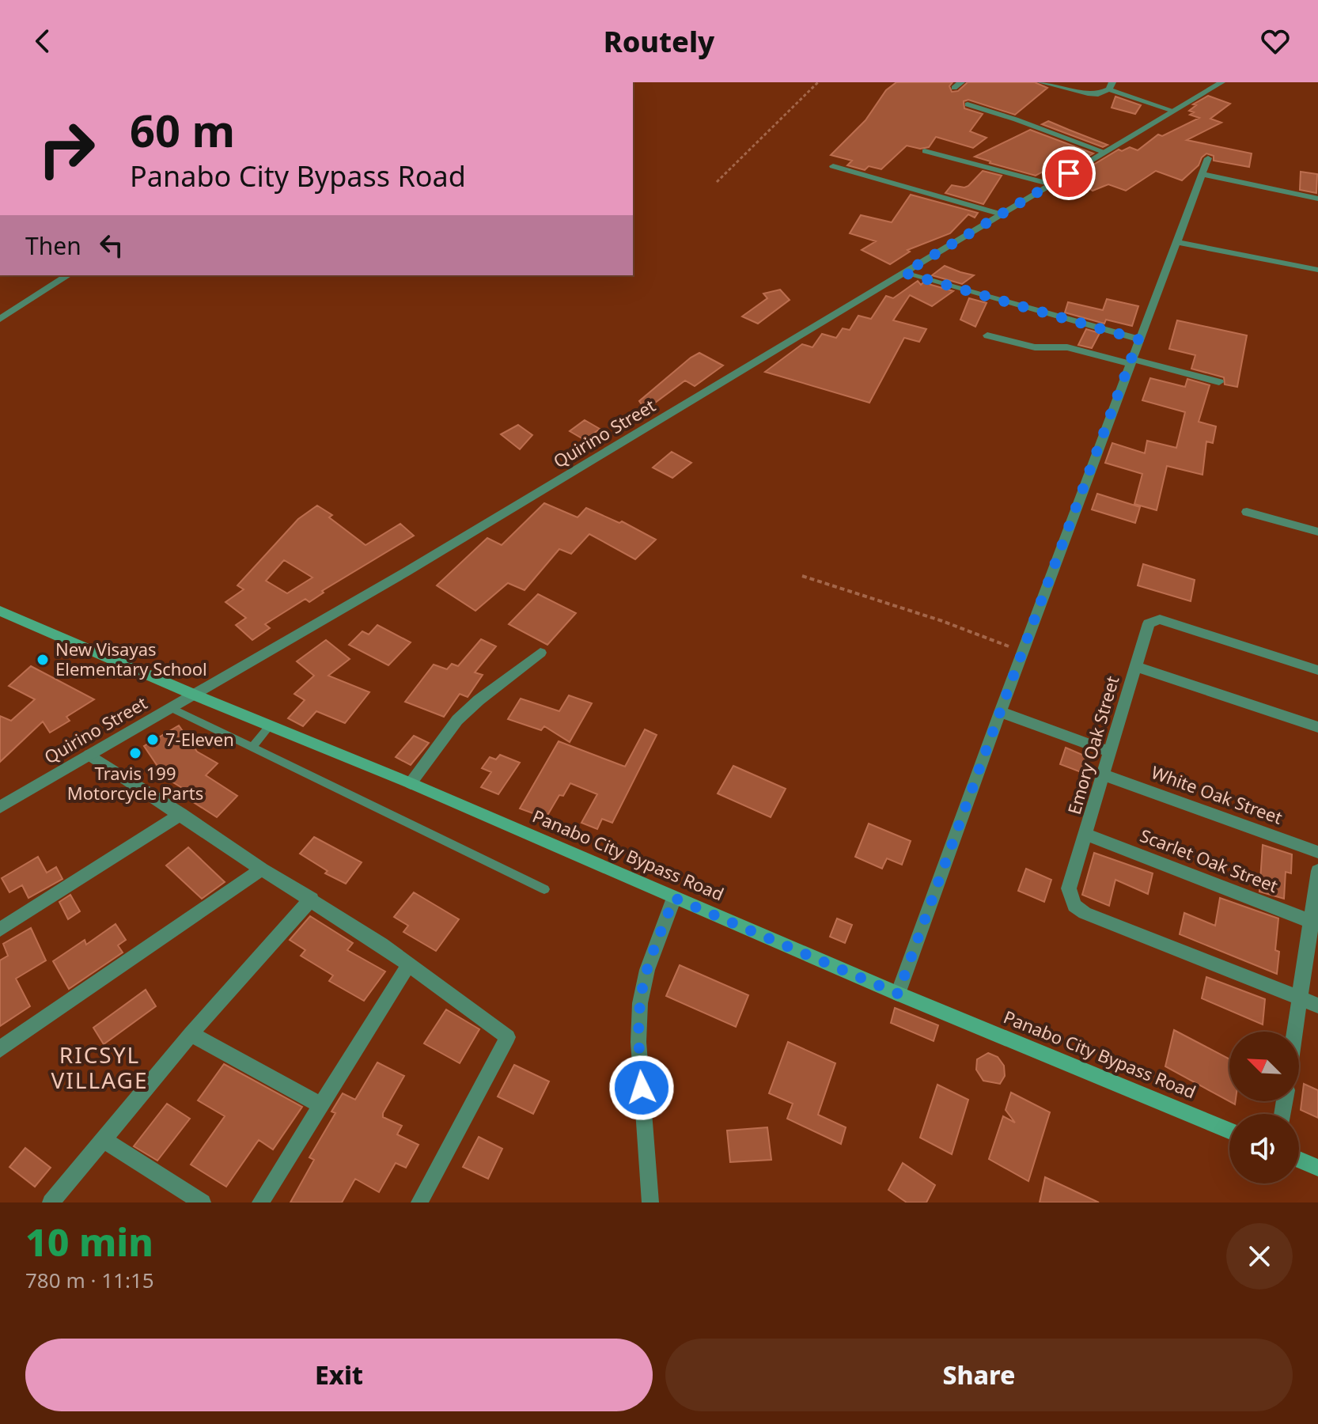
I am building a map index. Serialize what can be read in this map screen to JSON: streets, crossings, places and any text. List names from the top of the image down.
{
  "streets": {
    "main road": ["Panabo City Bypass Road"],
    "street": [
      "Quirino Street",
      "Emory Oak Street",
      "White Oak Street",
      "Scarlet Oak Street"
    ]
  },
  "crossings": [
    ["Quirino Street", "Panabo City Bypass Road"],
    ["Emory Oak Street", "White Oak Street"],
    ["Emory Oak Street", "Scarlet Oak Street"]
  ],
  "districts": ["RICSYL VILLAGE"],
  "places": ["New Visayas Elementary School", "7-Eleven", "Travis 199 Motorcycle Parts"],
  "north": "top left",
  "page": {
    "header": "Routely",
    "turn": ["60 m", "Panabo City Bypass Road"],
    "then": "Then",
    "heading": ["10 min", "780 m · 11:15"],
    "buttons": ["Exit", "Share"]
  }
}
